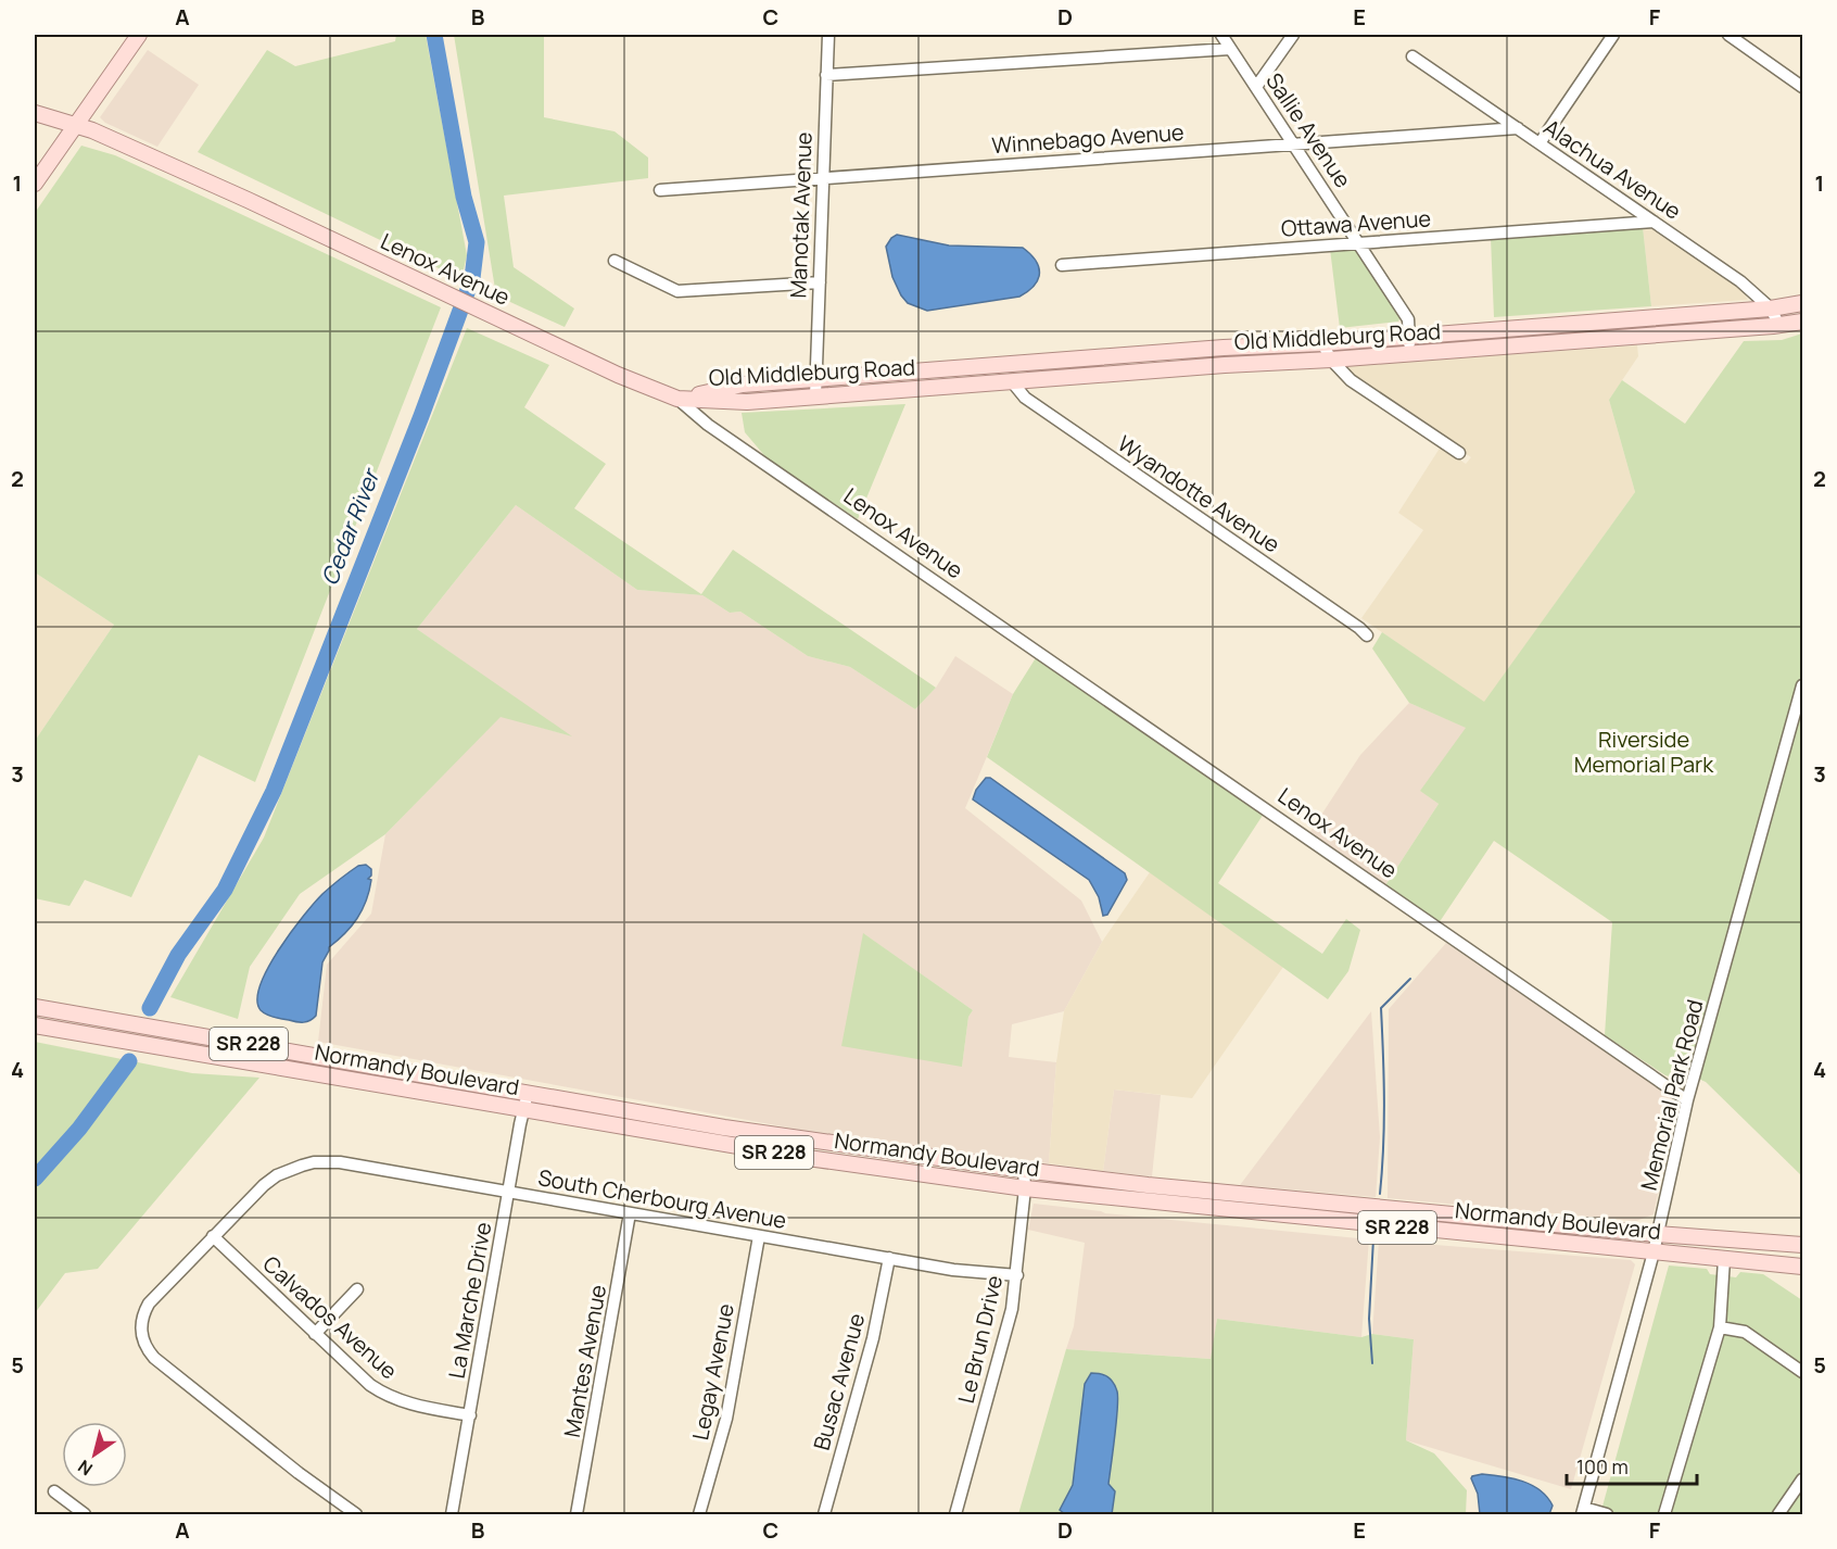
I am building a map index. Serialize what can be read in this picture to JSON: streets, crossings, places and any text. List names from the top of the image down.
{
  "streets": {
    "main road": [
      "Lenox Avenue",
      "Old Middleburg Road",
      "SR 228",
      "Normandy Boulevard"
    ],
    "street": [
      "Sallie Avenue",
      "Winnebago Avenue",
      "Alachua Avenue",
      "Manotak Avenue",
      "Ottawa Avenue",
      "Wyandotte Avenue",
      "Memorial Park Road",
      "South Cherbourg Avenue",
      "La Marche Drive",
      "Calvados Avenue",
      "Le Brun Drive",
      "Mantes Avenue",
      "Legay Avenue",
      "Busac Avenue"
    ]
  },
  "crossings": [
    ["Sallie Avenue", "Winnebago Avenue"],
    ["Sallie Avenue", "Ottawa Avenue"],
    ["Sallie Avenue", "Old Middleburg Road"],
    ["Winnebago Avenue", "Alachua Avenue"],
    ["Winnebago Avenue", "Manotak Avenue"],
    ["Alachua Avenue", "Ottawa Avenue"],
    ["Alachua Avenue", "Old Middleburg Road"],
    ["Manotak Avenue", "Old Middleburg Road"],
    ["Lenox Avenue", "Old Middleburg Road"],
    ["Lenox Avenue", "Memorial Park Road"],
    ["Old Middleburg Road", "Wyandotte Avenue"],
    ["Normandy Boulevard", "Memorial Park Road"],
    ["Normandy Boulevard", "La Marche Drive"],
    ["Normandy Boulevard", "Le Brun Drive"],
    ["South Cherbourg Avenue", "La Marche Drive"],
    ["South Cherbourg Avenue", "Calvados Avenue"],
    ["South Cherbourg Avenue", "Le Brun Drive"],
    ["South Cherbourg Avenue", "Mantes Avenue"],
    ["South Cherbourg Avenue", "Legay Avenue"],
    ["South Cherbourg Avenue", "Busac Avenue"],
    ["La Marche Drive", "Calvados Avenue"]
  ],
  "water": ["Cedar River"],
  "parks": ["Riverside Memorial Park"],
  "scale_bar": "100 m",
  "north": "bottom left",
  "grid": {
    "columns": [
      "A",
      "B",
      "C",
      "D",
      "E",
      "F"
    ],
    "rows": [
      "1",
      "2",
      "3",
      "4",
      "5"
    ]
  }
}
